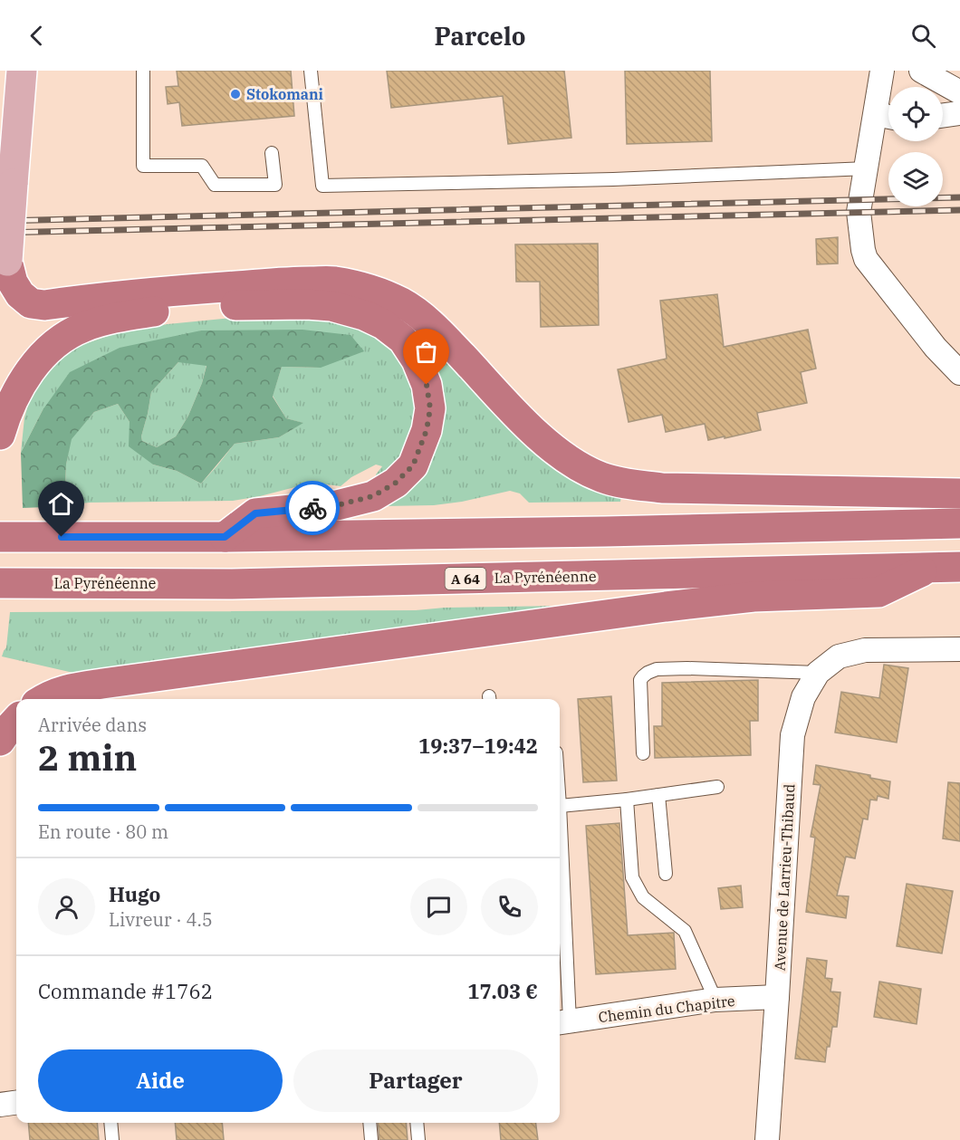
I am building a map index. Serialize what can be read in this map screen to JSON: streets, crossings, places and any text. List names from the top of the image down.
{
  "streets": {
    "highway": ["La Pyrénéenne", "A 64"],
    "street": ["Avenue de Larrieu-Thibaud", "Chemin du Chapitre"]
  },
  "crossings": [
    ["Avenue de Larrieu-Thibaud", "Chemin du Chapitre"]
  ],
  "places": ["Stokomani"],
  "page": {
    "header": "Parcelo",
    "heading": ["2 min", "Arrivée dans", "19:37–19:42"],
    "panel": [
      "Hugo",
      "Livreur · 4.5",
      "Commande #1762",
      "17.03 €"
    ],
    "bar": "En route · 80 m",
    "buttons": ["Aide", "Partager"]
  }
}
